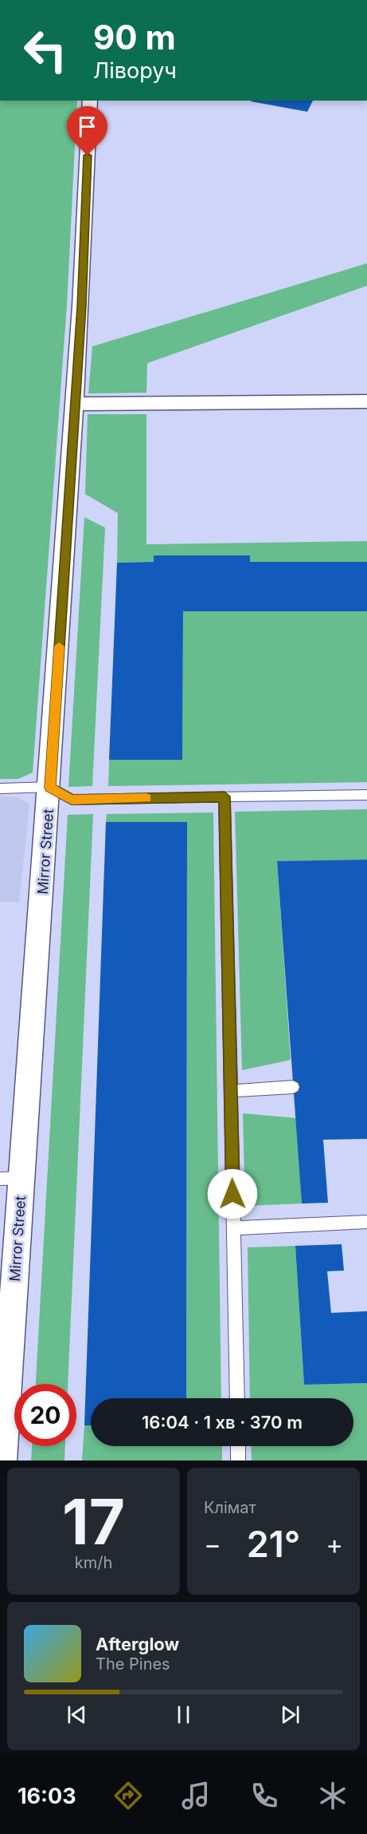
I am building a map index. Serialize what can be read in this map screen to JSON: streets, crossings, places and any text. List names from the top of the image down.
{
  "streets": {
    "street": ["Mirror Street"]
  },
  "page": {
    "turn": ["90 m", "Ліворуч"],
    "limit": "20",
    "trip": "16:04 · 1 хв · 370 m",
    "tile": [
      ["17", "km/h"],
      "Клімат"
    ],
    "heat": ["−", "21°", "+"],
    "song": ["Afterglow", "The Pines"],
    "tabs": "16:03"
  }
}
